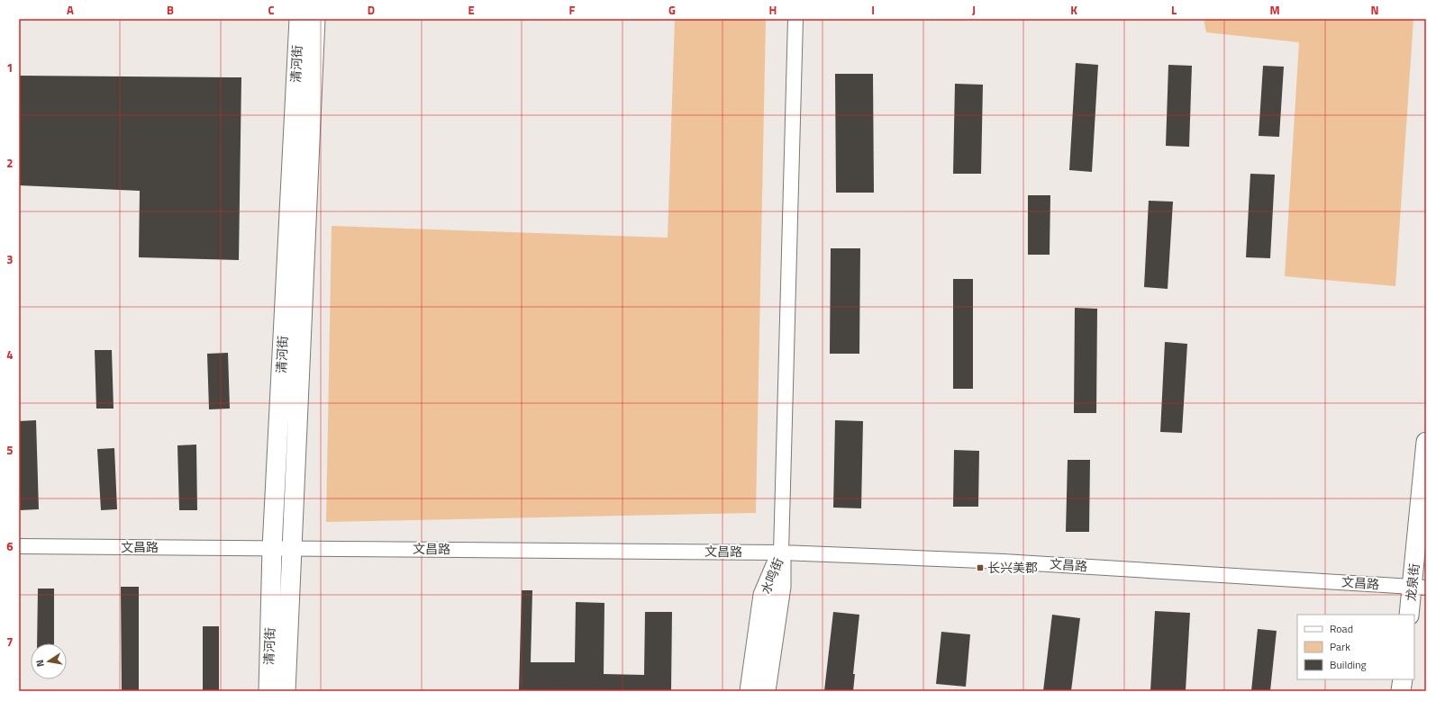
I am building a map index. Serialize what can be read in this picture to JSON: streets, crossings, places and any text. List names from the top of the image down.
{
  "streets": {
    "main road": ["清河街", "水鸣街", "龙泉街"],
    "street": ["文昌路"]
  },
  "crossings": [
    ["清河街", "文昌路"],
    ["文昌路", "水鸣街"],
    ["文昌路", "龙泉街"]
  ],
  "places": {
    "transit": ["长兴美郡"]
  },
  "legend": ["Road", "Park", "Building"],
  "north": "left",
  "grid": {
    "columns": [
      "A",
      "B",
      "C",
      "D",
      "E",
      "F",
      "G",
      "H",
      "I",
      "J",
      "K",
      "L",
      "M",
      "N"
    ],
    "rows": [
      "1",
      "2",
      "3",
      "4",
      "5",
      "6",
      "7"
    ]
  }
}
